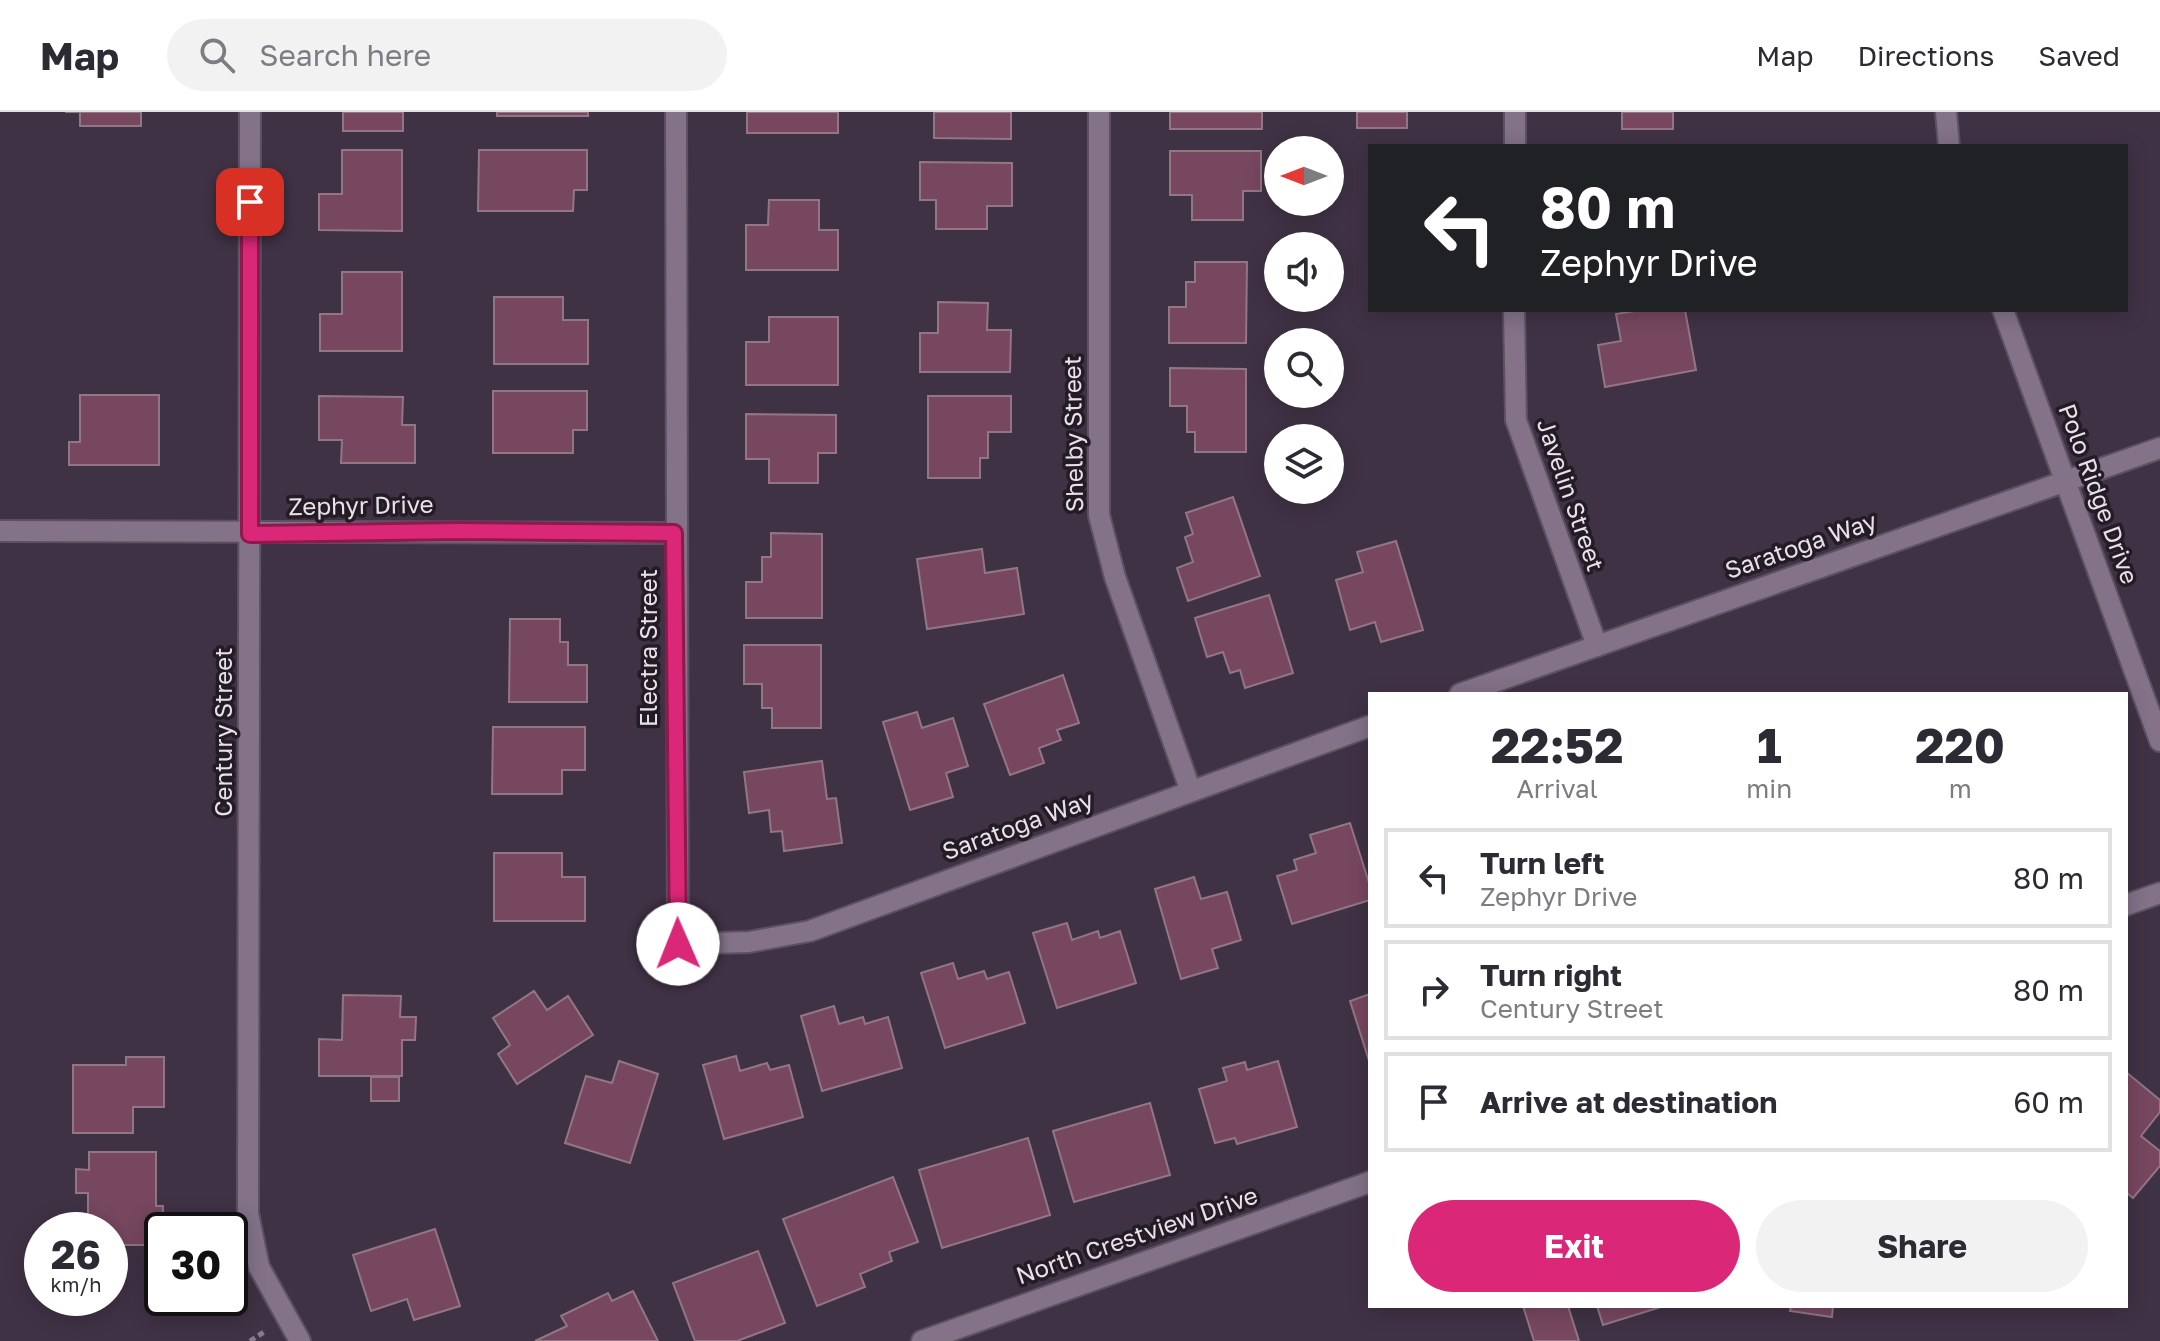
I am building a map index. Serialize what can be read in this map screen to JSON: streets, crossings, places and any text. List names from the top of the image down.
{
  "streets": {
    "street": [
      "Shelby Street",
      "Polo Ridge Drive",
      "Javelin Street",
      "Zephyr Drive",
      "Saratoga Way",
      "Electra Street",
      "Century Street",
      "North Crestview Drive"
    ]
  },
  "crossings": [
    ["Shelby Street", "Saratoga Way"],
    ["Polo Ridge Drive", "Saratoga Way"],
    ["Javelin Street", "Saratoga Way"],
    ["Zephyr Drive", "Electra Street"],
    ["Zephyr Drive", "Century Street"],
    ["Saratoga Way", "Electra Street"]
  ],
  "north": "left",
  "page": {
    "header": "Map",
    "search": "Search here",
    "nav": ["Map", "Directions", "Saved"],
    "turn": ["80 m", "Zephyr Drive"],
    "eta": [
      "22:52",
      "Arrival",
      "1",
      "min",
      "220",
      "m"
    ],
    "list": [
      {
        "name": "Turn left",
        "note": "Zephyr Drive",
        "value": "80 m"
      },
      {
        "name": "Turn right",
        "note": "Century Street",
        "value": "80 m"
      },
      {
        "name": "Arrive at destination",
        "value": "60 m"
      }
    ],
    "buttons": ["Exit", "Share"],
    "speed": "26 km/h",
    "limit": "30"
  }
}
